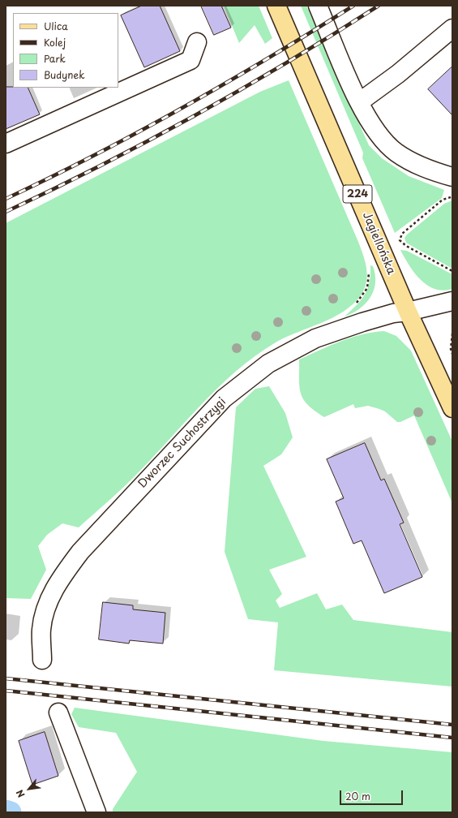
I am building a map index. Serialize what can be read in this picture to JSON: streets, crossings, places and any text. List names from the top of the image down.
{
  "streets": {
    "main road": ["224", "Jagiellońska"],
    "street": ["Dworzec Suchostrzygi"]
  },
  "crossings": [
    ["Jagiellońska", "Dworzec Suchostrzygi"]
  ],
  "legend": [
    "Ulica",
    "Kolej",
    "Park",
    "Budynek"
  ],
  "scale_bar": "20 m",
  "north": "bottom left"
}
